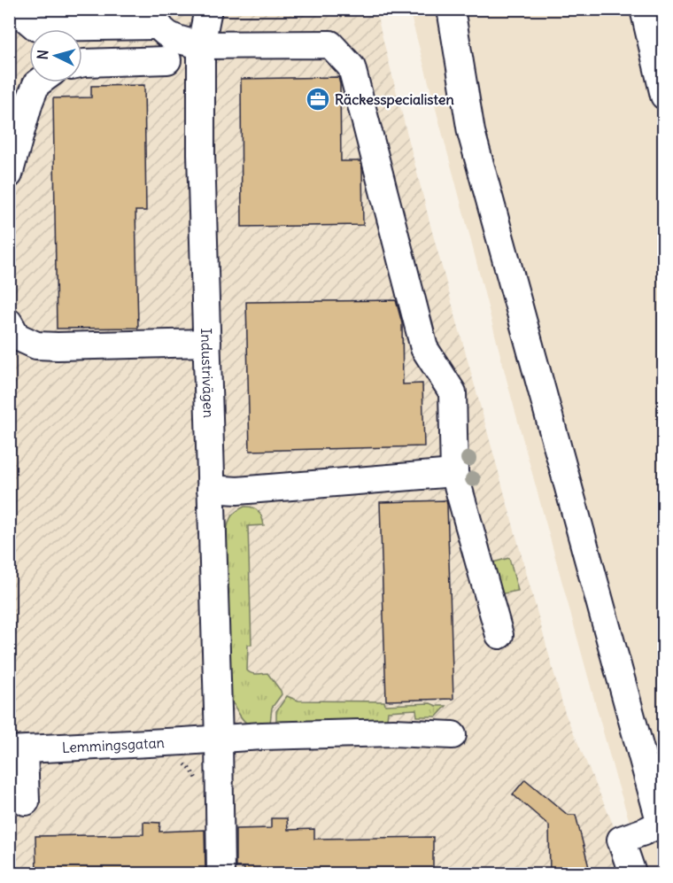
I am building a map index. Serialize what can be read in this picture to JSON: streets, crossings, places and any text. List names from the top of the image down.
{
  "streets": {
    "street": ["Industrivägen", "Lemmingsgatan"]
  },
  "crossings": [
    ["Industrivägen", "Lemmingsgatan"]
  ],
  "places": {
    "office": ["Räckesspecialisten"]
  },
  "north": "left"
}
